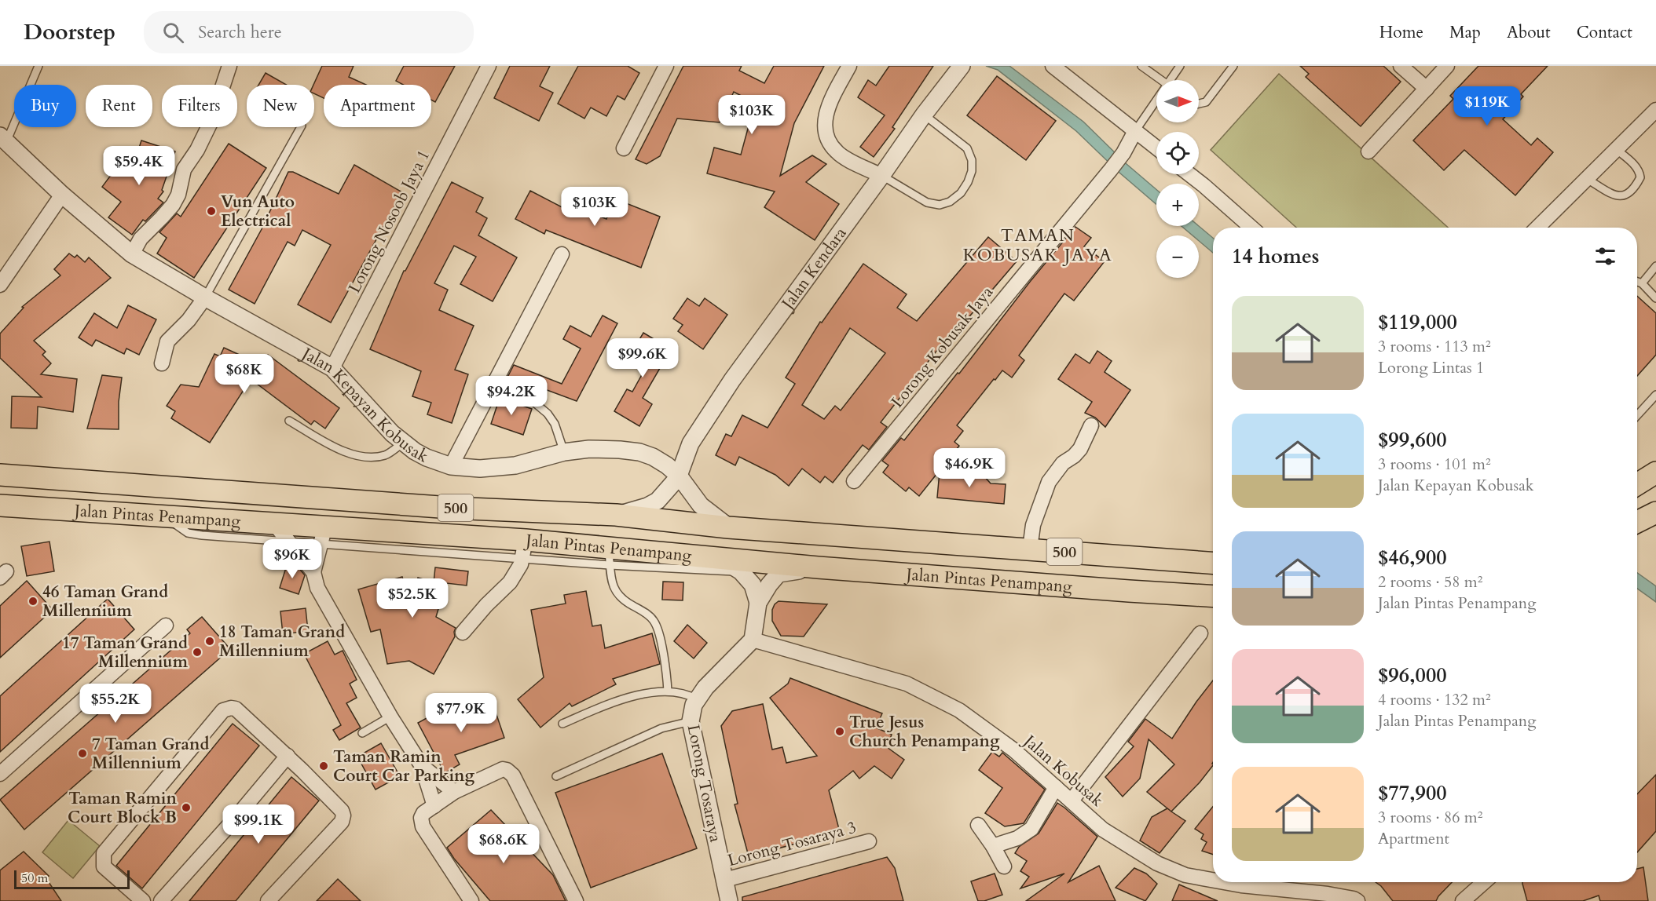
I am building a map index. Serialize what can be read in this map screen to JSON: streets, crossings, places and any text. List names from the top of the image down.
{
  "streets": {
    "main road": ["500", "Jalan Pintas Penampang"],
    "street": [
      "Lorong Nosoob Jaya 1",
      "Jalan Kendara",
      "Lorong Kobusak Jaya",
      "Jalan Kepayan Kobusak",
      "Jalan Kobusak",
      "Lorong Tosaraya",
      "Lorong Tosaraya 3"
    ]
  },
  "crossings": [
    ["Lorong Nosoob Jaya 1", "Jalan Kepayan Kobusak"],
    ["Jalan Kendara", "Jalan Kepayan Kobusak"],
    ["Jalan Kepayan Kobusak", "Jalan Pintas Penampang"],
    ["Jalan Kobusak", "Lorong Tosaraya"],
    ["Lorong Tosaraya", "Lorong Tosaraya 3"]
  ],
  "districts": ["TAMAN KOBUSAK JAYA"],
  "places": [
    "Vun Auto Electrical",
    "46 Taman Grand Millennium",
    "18 Taman Grand Millennium",
    "17 Taman Grand Millennium",
    "True Jesus Church Penampang",
    "7 Taman Grand Millennium",
    "Taman Ramin Court Car Parking",
    "Taman Ramin Court Block B"
  ],
  "scale_bar": "50 m",
  "north": "right",
  "page": {
    "header": "Doorstep",
    "search": "Search here",
    "nav": [
      "Home",
      "Map",
      "About",
      "Contact"
    ],
    "map_buttons": ["+", "−"],
    "chip": [
      "Buy",
      "Rent",
      "Filters",
      "New",
      "Apartment"
    ],
    "price": [
      "$119K",
      "$103K",
      "$59.4K",
      "$103K",
      "$99.6K",
      "$68K",
      "$94.2K",
      "$46.9K",
      "$96K",
      "$52.5K",
      "$55.2K",
      "$77.9K",
      "$99.1K",
      "$68.6K"
    ],
    "heading": "14 homes",
    "list": [
      {
        "name": "$119,000",
        "note": "3 rooms · 113 m² · Lorong Lintas 1"
      },
      {
        "name": "$99,600",
        "note": "3 rooms · 101 m² · Jalan Kepayan Kobusak"
      },
      {
        "name": "$46,900",
        "note": "2 rooms · 58 m² · Jalan Pintas Penampang"
      },
      {
        "name": "$96,000",
        "note": "4 rooms · 132 m² · Jalan Pintas Penampang"
      },
      {
        "name": "$77,900",
        "note": "3 rooms · 86 m² · Apartment"
      }
    ],
    "scale": "50 m"
  }
}
